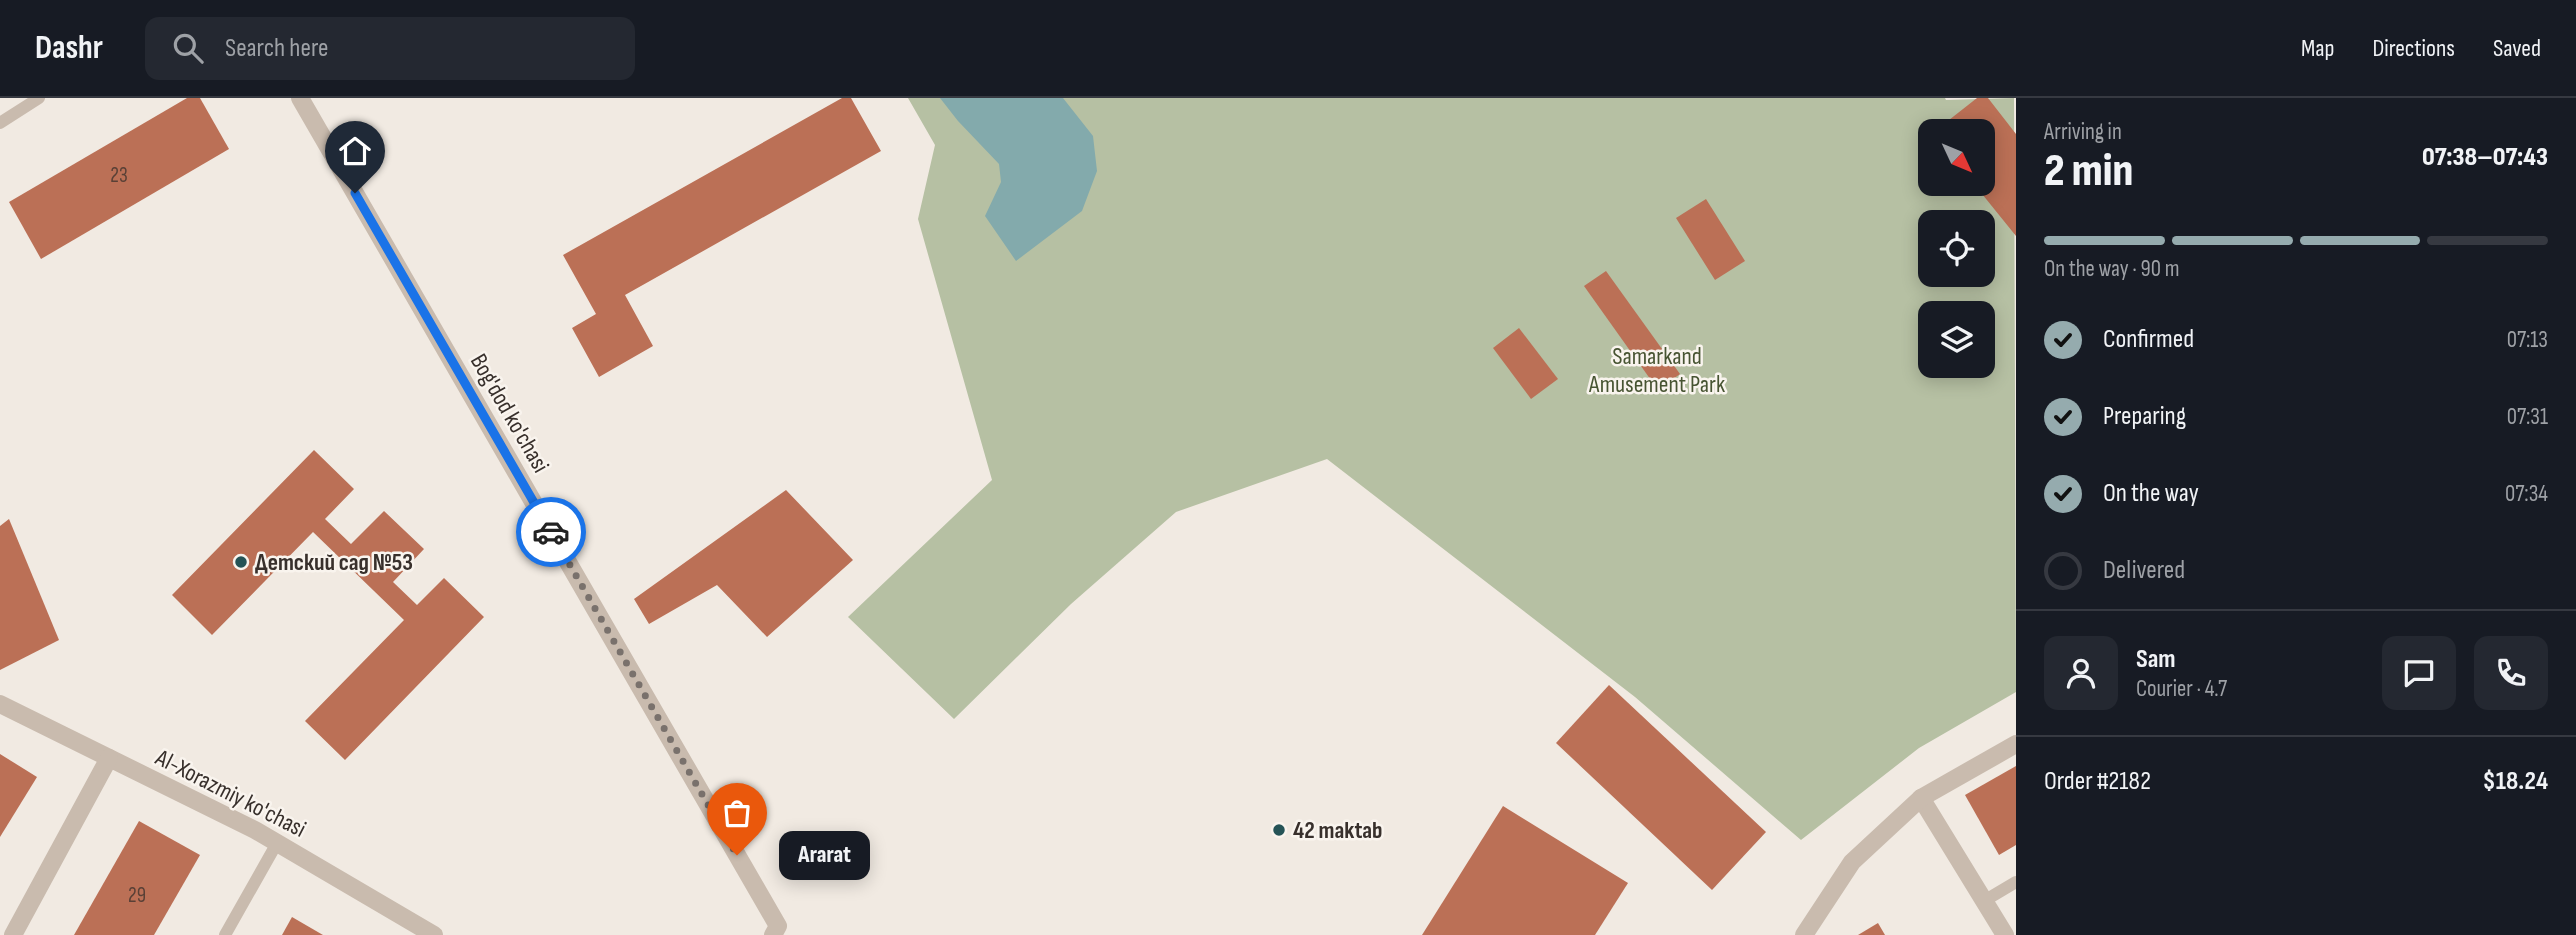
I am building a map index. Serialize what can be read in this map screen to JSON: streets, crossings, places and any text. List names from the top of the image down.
{
  "streets": {
    "street": ["Bog'dod ko'chasi", "Al-Xorazmiy ko'chasi"]
  },
  "parks": ["Samarkand Amusement Park"],
  "places": ["Детский сад №53", "42 maktab", "Ararat"],
  "house_numbers": ["23", "29"],
  "north": "bottom right",
  "page": {
    "header": "Dashr",
    "search": "Search here",
    "nav": ["Map", "Directions", "Saved"],
    "heading": ["2 min", "Arriving in", "07:38–07:43"],
    "panel": [
      "Sam",
      "Courier · 4.7",
      "Order #2182",
      "$18.24"
    ],
    "bar": "On the way · 90 m",
    "list": [
      ["Confirmed", "07:13"],
      ["Preparing", "07:31"],
      ["On the way", "07:34"],
      "Delivered"
    ],
    "bubble": "Ararat"
  }
}
